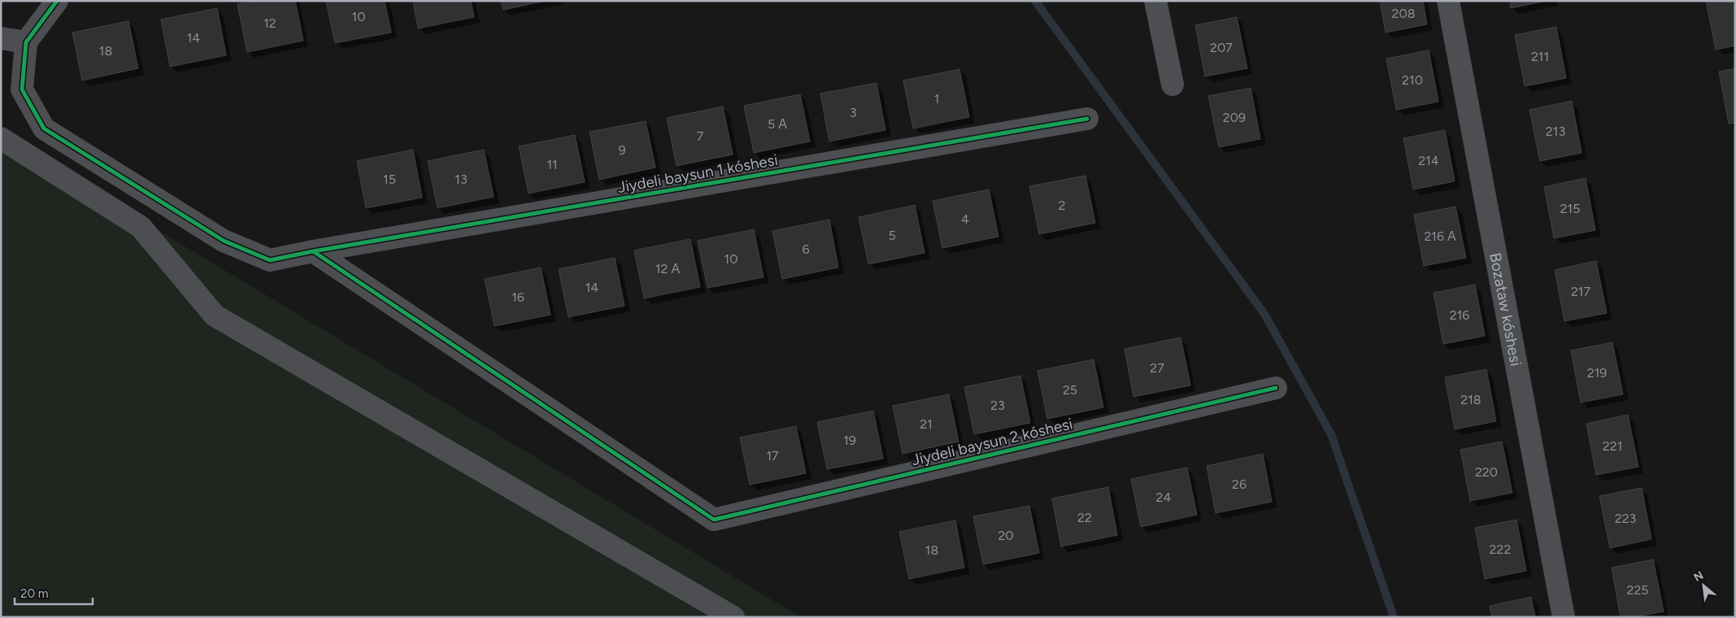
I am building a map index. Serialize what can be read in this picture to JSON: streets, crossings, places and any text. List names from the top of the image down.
{
  "streets": {
    "street": ["Jiydeli baysun 1 kóshesi", "Bozataw kóshesi", "Jiydeli baysun 2 kóshesi"]
  },
  "crossings": [
    ["Jiydeli baysun 1 kóshesi", "Jiydeli baysun 2 kóshesi"]
  ],
  "house_numbers": [
    "208",
    "10",
    "12",
    "14",
    "207",
    "18",
    "211",
    "210",
    "1",
    "3",
    "209",
    "5 А",
    "213",
    "7",
    "9",
    "214",
    "11",
    "15",
    "13",
    "2",
    "215",
    "4",
    "5",
    "216 А",
    "6",
    "10",
    "12 А",
    "14",
    "217",
    "16",
    "216",
    "27",
    "219",
    "25",
    "218",
    "23",
    "21",
    "19",
    "221",
    "17",
    "220",
    "26",
    "24",
    "22",
    "223",
    "20",
    "222",
    "18",
    "225"
  ],
  "scale_bar": "20 m",
  "north": "top left"
}
